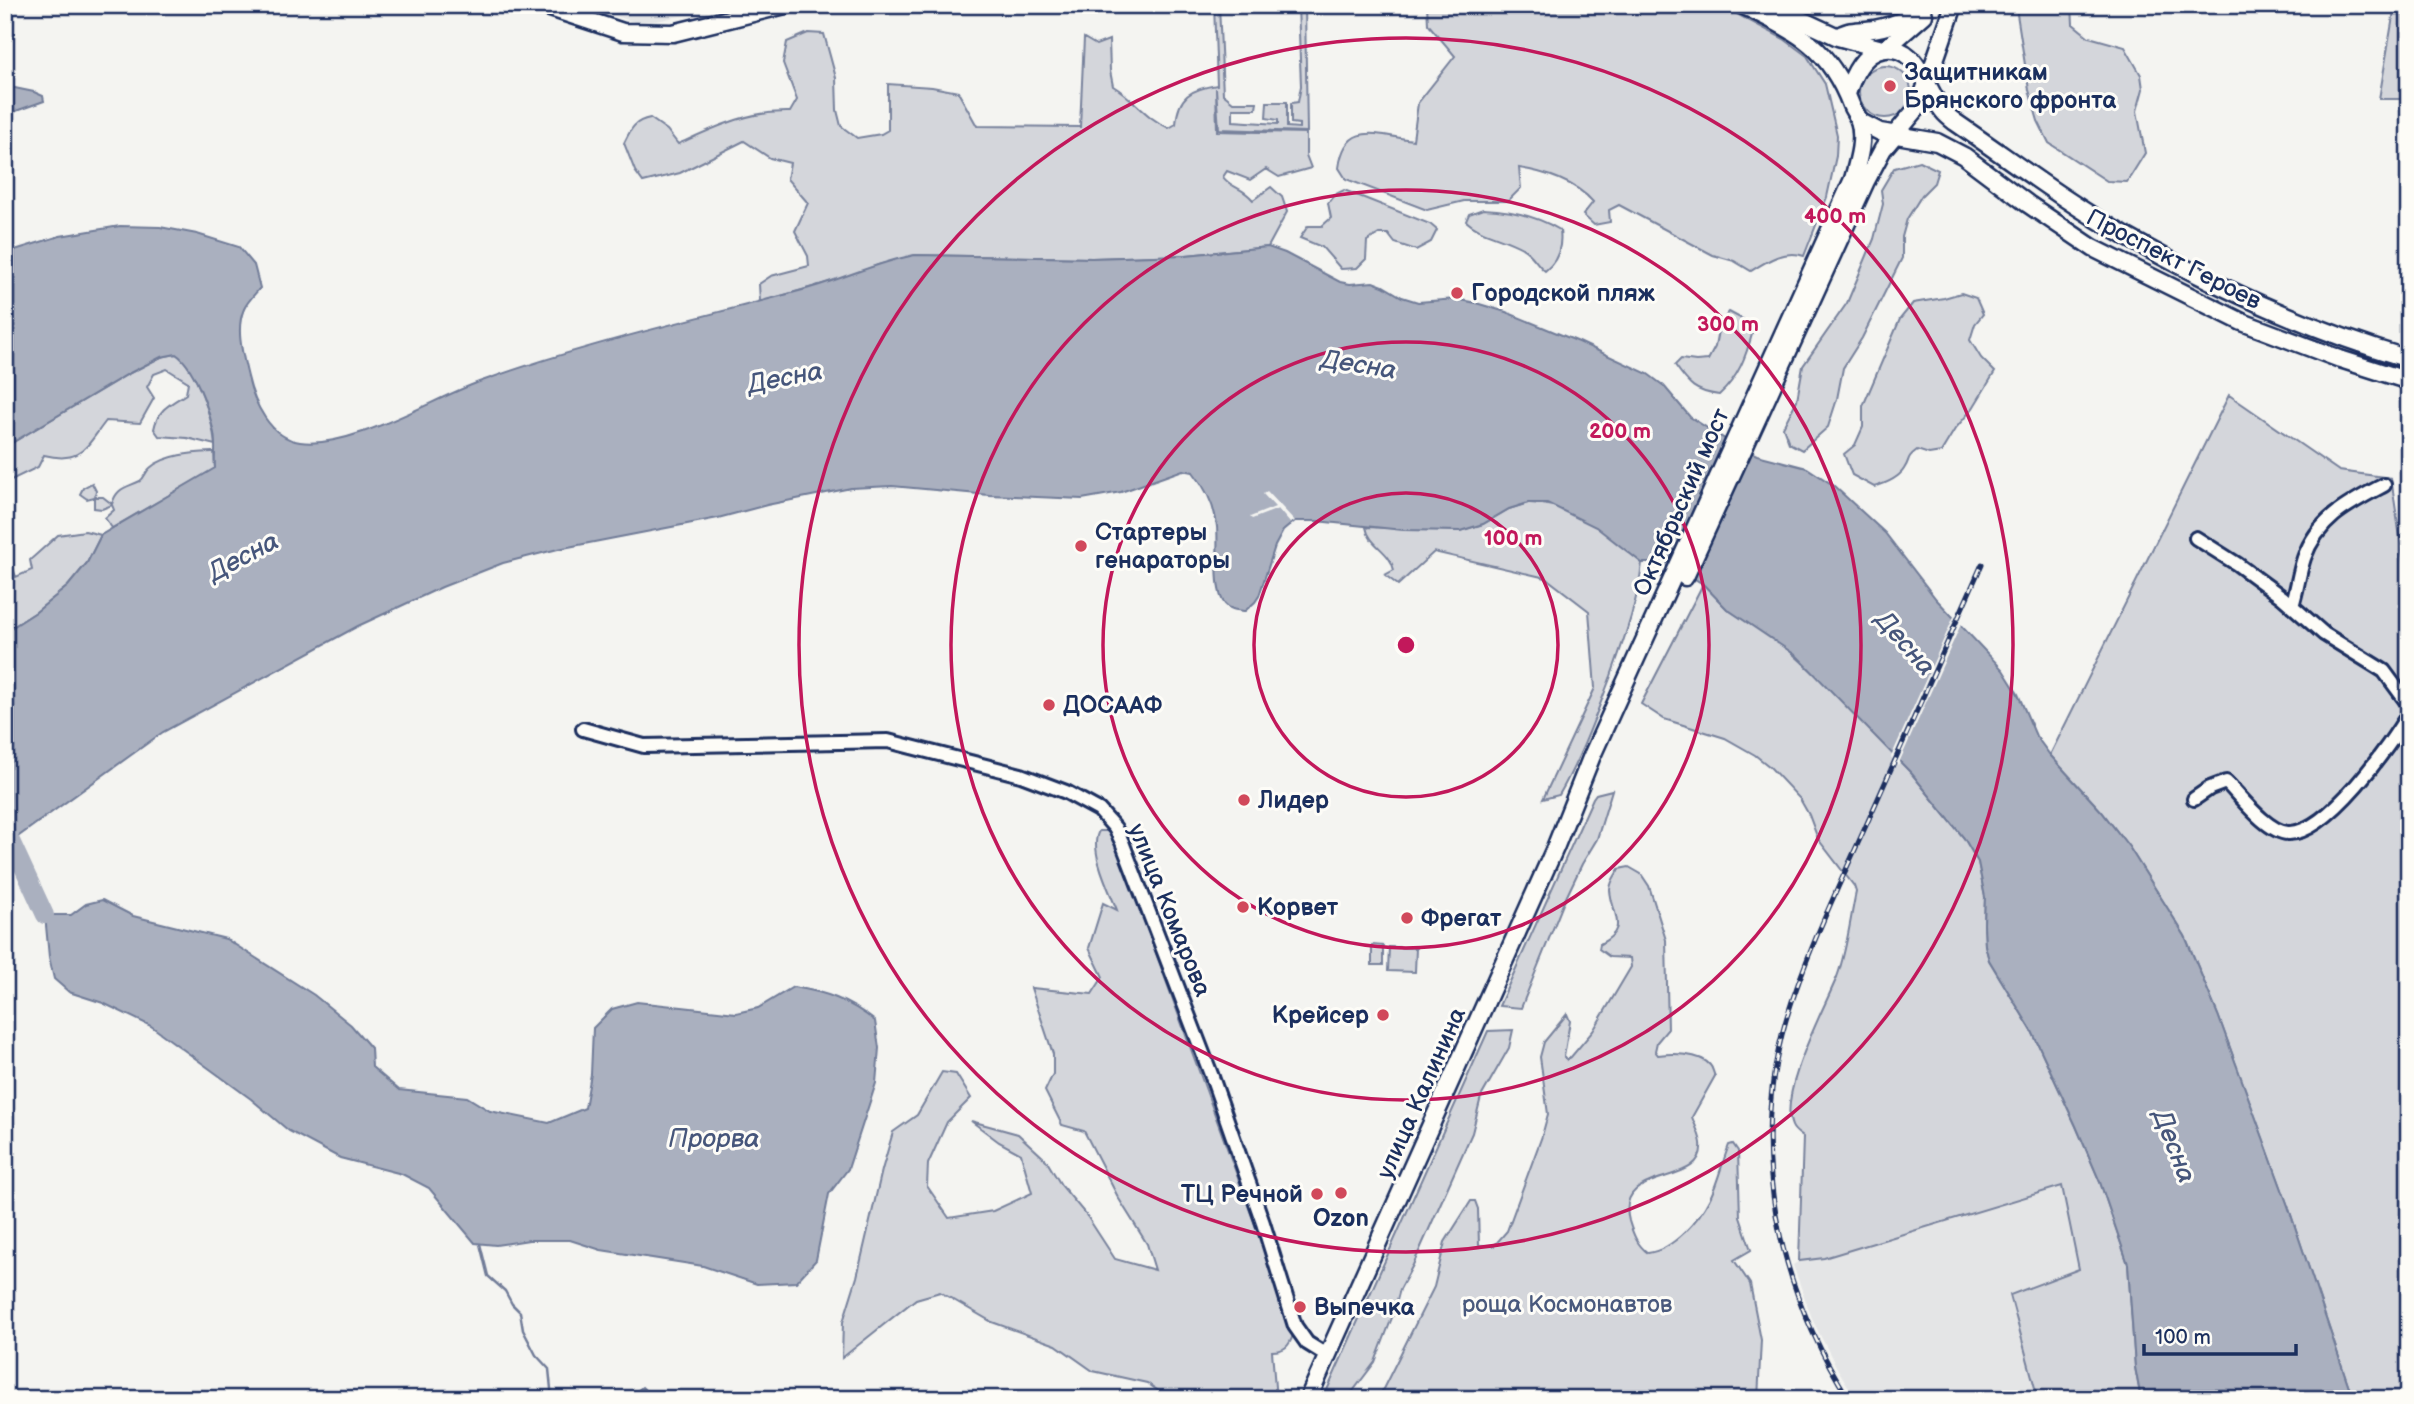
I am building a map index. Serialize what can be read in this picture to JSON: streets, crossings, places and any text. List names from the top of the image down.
{
  "streets": {
    "main road": ["Проспект Героев", "Октябрьский мост", "улица Калинина"],
    "street": ["улица Комарова"]
  },
  "crossings": [
    ["Октябрьский мост", "улица Калинина"],
    ["улица Комарова", "улица Калинина"]
  ],
  "water": ["Десна", "Прорва"],
  "parks": ["роща Космонавтов"],
  "places": [
    "Защитникам Брянского фронта",
    "Городской пляж",
    "Стартеры генараторы",
    "ДОСААФ",
    "Лидер",
    "Корвет",
    "Фрегат",
    "Крейсер",
    "Ozon",
    "ТЦ Речной",
    "Выпечка"
  ],
  "scale_bar": "100 m",
  "rings": [
    "400 m",
    "300 m",
    "200 m",
    "100 m"
  ]
}
